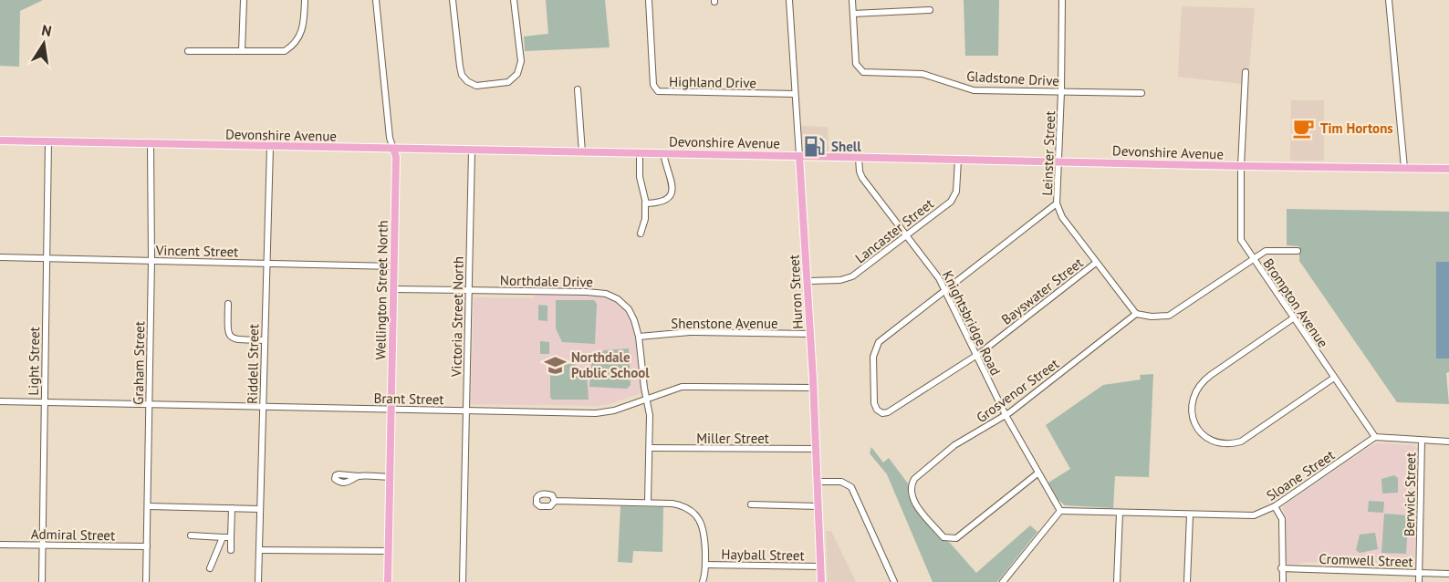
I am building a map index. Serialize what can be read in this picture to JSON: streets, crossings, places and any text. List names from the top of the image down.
{
  "streets": {
    "main road": ["Devonshire Avenue", "Wellington Street North", "Huron Street"],
    "street": [
      "Gladstone Drive",
      "Highland Drive",
      "Leinster Street",
      "Lancaster Street",
      "Vincent Street",
      "Northdale Drive",
      "Bayswater Street",
      "Brompton Avenue",
      "Victoria Street North",
      "Shenstone Avenue",
      "Knightsbridge Road",
      "Light Street",
      "Graham Street",
      "Riddell Street",
      "Grosvenor Street",
      "Brant Street",
      "Miller Street",
      "Sloane Street",
      "Berwick Street",
      "Admiral Street",
      "Hayball Street",
      "Cromwell Street"
    ]
  },
  "crossings": [
    ["Gladstone Drive", "Leinster Street"],
    ["Highland Drive", "Huron Street"],
    ["Devonshire Avenue", "Leinster Street"],
    ["Devonshire Avenue", "Lancaster Street"],
    ["Devonshire Avenue", "Wellington Street North"],
    ["Devonshire Avenue", "Huron Street"],
    ["Devonshire Avenue", "Brompton Avenue"],
    ["Devonshire Avenue", "Victoria Street North"],
    ["Devonshire Avenue", "Knightsbridge Road"],
    ["Devonshire Avenue", "Light Street"],
    ["Devonshire Avenue", "Graham Street"],
    ["Devonshire Avenue", "Riddell Street"],
    ["Leinster Street", "Bayswater Street"],
    ["Leinster Street", "Grosvenor Street"],
    ["Lancaster Street", "Huron Street"],
    ["Lancaster Street", "Knightsbridge Road"],
    ["Vincent Street", "Wellington Street North"],
    ["Vincent Street", "Light Street"],
    ["Vincent Street", "Graham Street"],
    ["Vincent Street", "Riddell Street"],
    ["Northdale Drive", "Wellington Street North"],
    ["Northdale Drive", "Victoria Street North"],
    ["Northdale Drive", "Shenstone Avenue"],
    ["Northdale Drive", "Brant Street"],
    ["Northdale Drive", "Miller Street"],
    ["Wellington Street North", "Brant Street"],
    ["Bayswater Street", "Knightsbridge Road"],
    ["Huron Street", "Shenstone Avenue"],
    ["Huron Street", "Brant Street"],
    ["Huron Street", "Miller Street"],
    ["Huron Street", "Hayball Street"],
    ["Brompton Avenue", "Sloane Street"],
    ["Victoria Street North", "Brant Street"],
    ["Knightsbridge Road", "Grosvenor Street"],
    ["Knightsbridge Road", "Sloane Street"],
    ["Light Street", "Brant Street"],
    ["Light Street", "Admiral Street"],
    ["Graham Street", "Brant Street"],
    ["Graham Street", "Admiral Street"],
    ["Riddell Street", "Brant Street"],
    ["Berwick Street", "Cromwell Street"]
  ],
  "places": {
    "cafe": ["Tim Hortons"],
    "fuel station": ["Shell"],
    "school or university": ["Northdale Public School"]
  },
  "north": "top"
}
